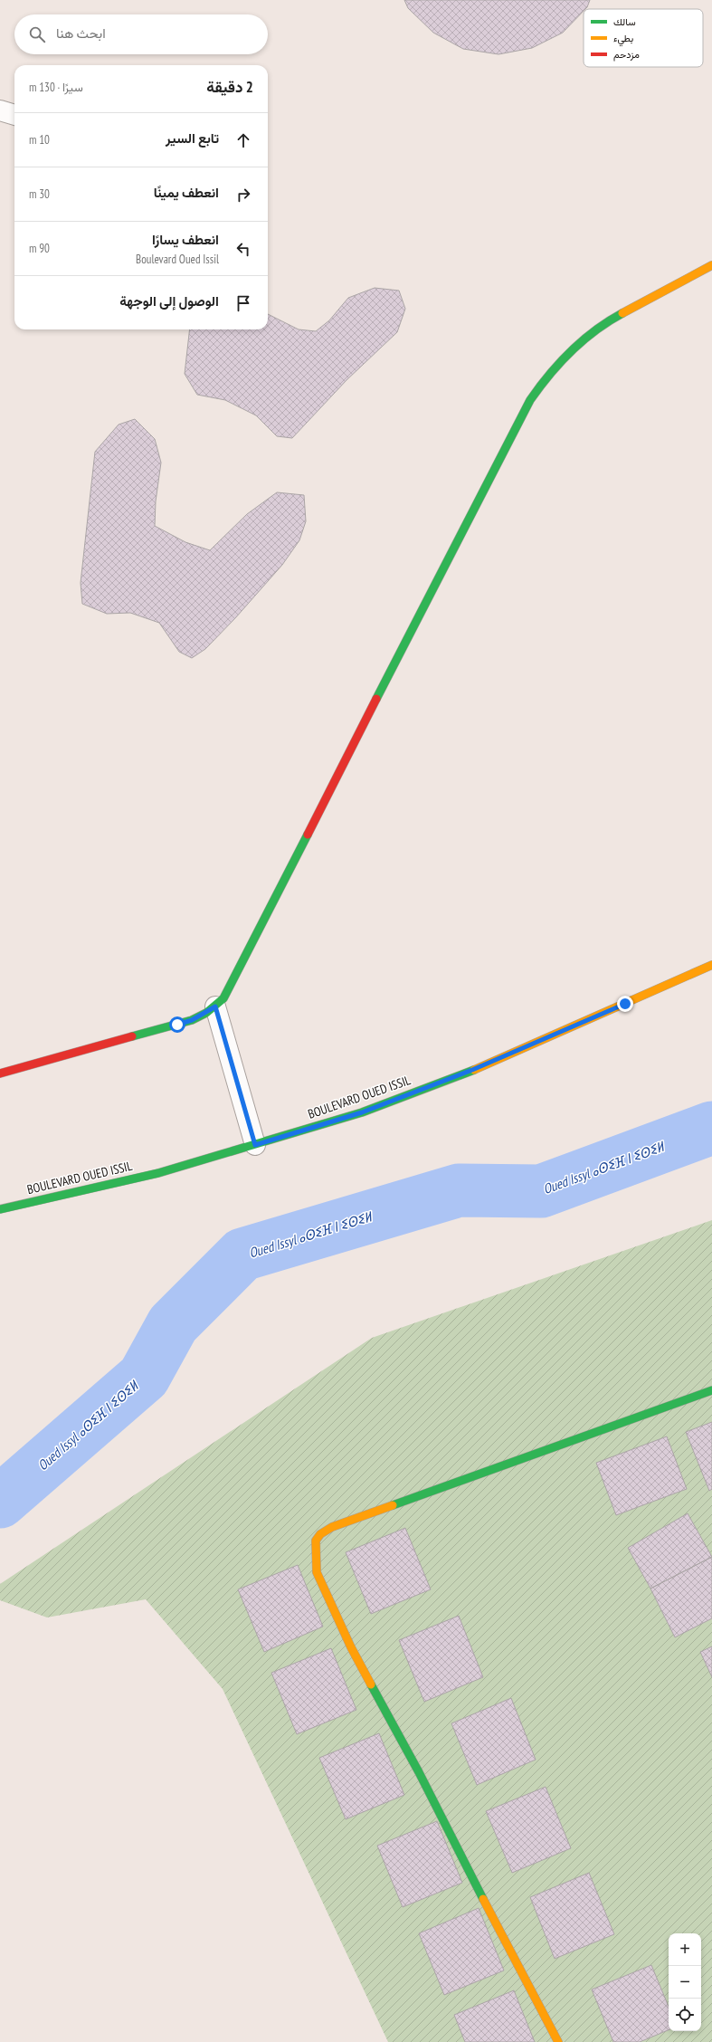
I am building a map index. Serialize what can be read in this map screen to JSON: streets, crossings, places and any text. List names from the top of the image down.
{
  "streets": {
    "street": ["BOULEVARD OUED ISSIL"]
  },
  "water": ["Oued Issyl ⴰⵙⵉⴼ ⵏ ⵉⵙⵉⵍ"],
  "legend": ["سالك", "بطيء", "مزدحم"],
  "page": {
    "search": "ابحث هنا",
    "heading": ["2 دقيقة", "سيرًا · 130 m"],
    "list": [
      ["تابع السير", "10 m"],
      ["انعطف يمينًا", "30 m"],
      ["انعطف يسارًا", "Boulevard Oued Issil", "90 m"],
      "الوصول إلى الوجهة"
    ],
    "map_buttons": ["+", "−"]
  }
}
